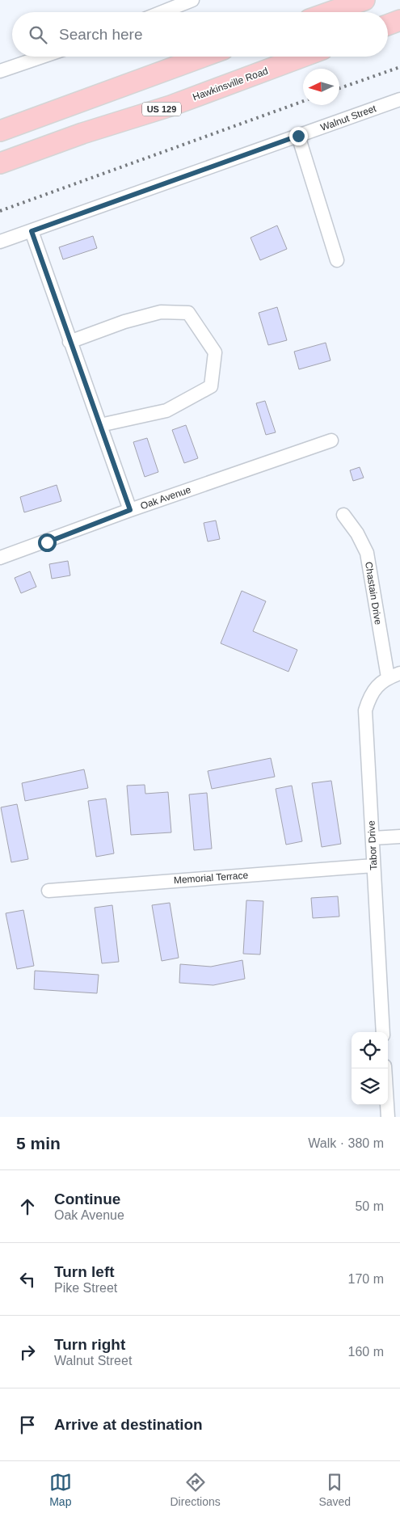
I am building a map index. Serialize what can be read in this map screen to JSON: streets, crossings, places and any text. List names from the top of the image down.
{
  "streets": {
    "main road": ["Hawkinsville Road", "US 129"],
    "street": [
      "Walnut Street",
      "Oak Avenue",
      "Chastain Drive",
      "Tabor Drive",
      "Memorial Terrace"
    ]
  },
  "crossings": [
    ["Chastain Drive", "Tabor Drive"],
    ["Tabor Drive", "Memorial Terrace"]
  ],
  "north": "left",
  "page": {
    "search": "Search here",
    "heading": ["5 min", "Walk · 380 m"],
    "list": [
      ["Continue", "Oak Avenue", "50 m"],
      ["Turn left", "Pike Street", "170 m"],
      ["Turn right", "Walnut Street", "160 m"],
      "Arrive at destination"
    ],
    "nav": ["Map", "Directions", "Saved"]
  }
}
